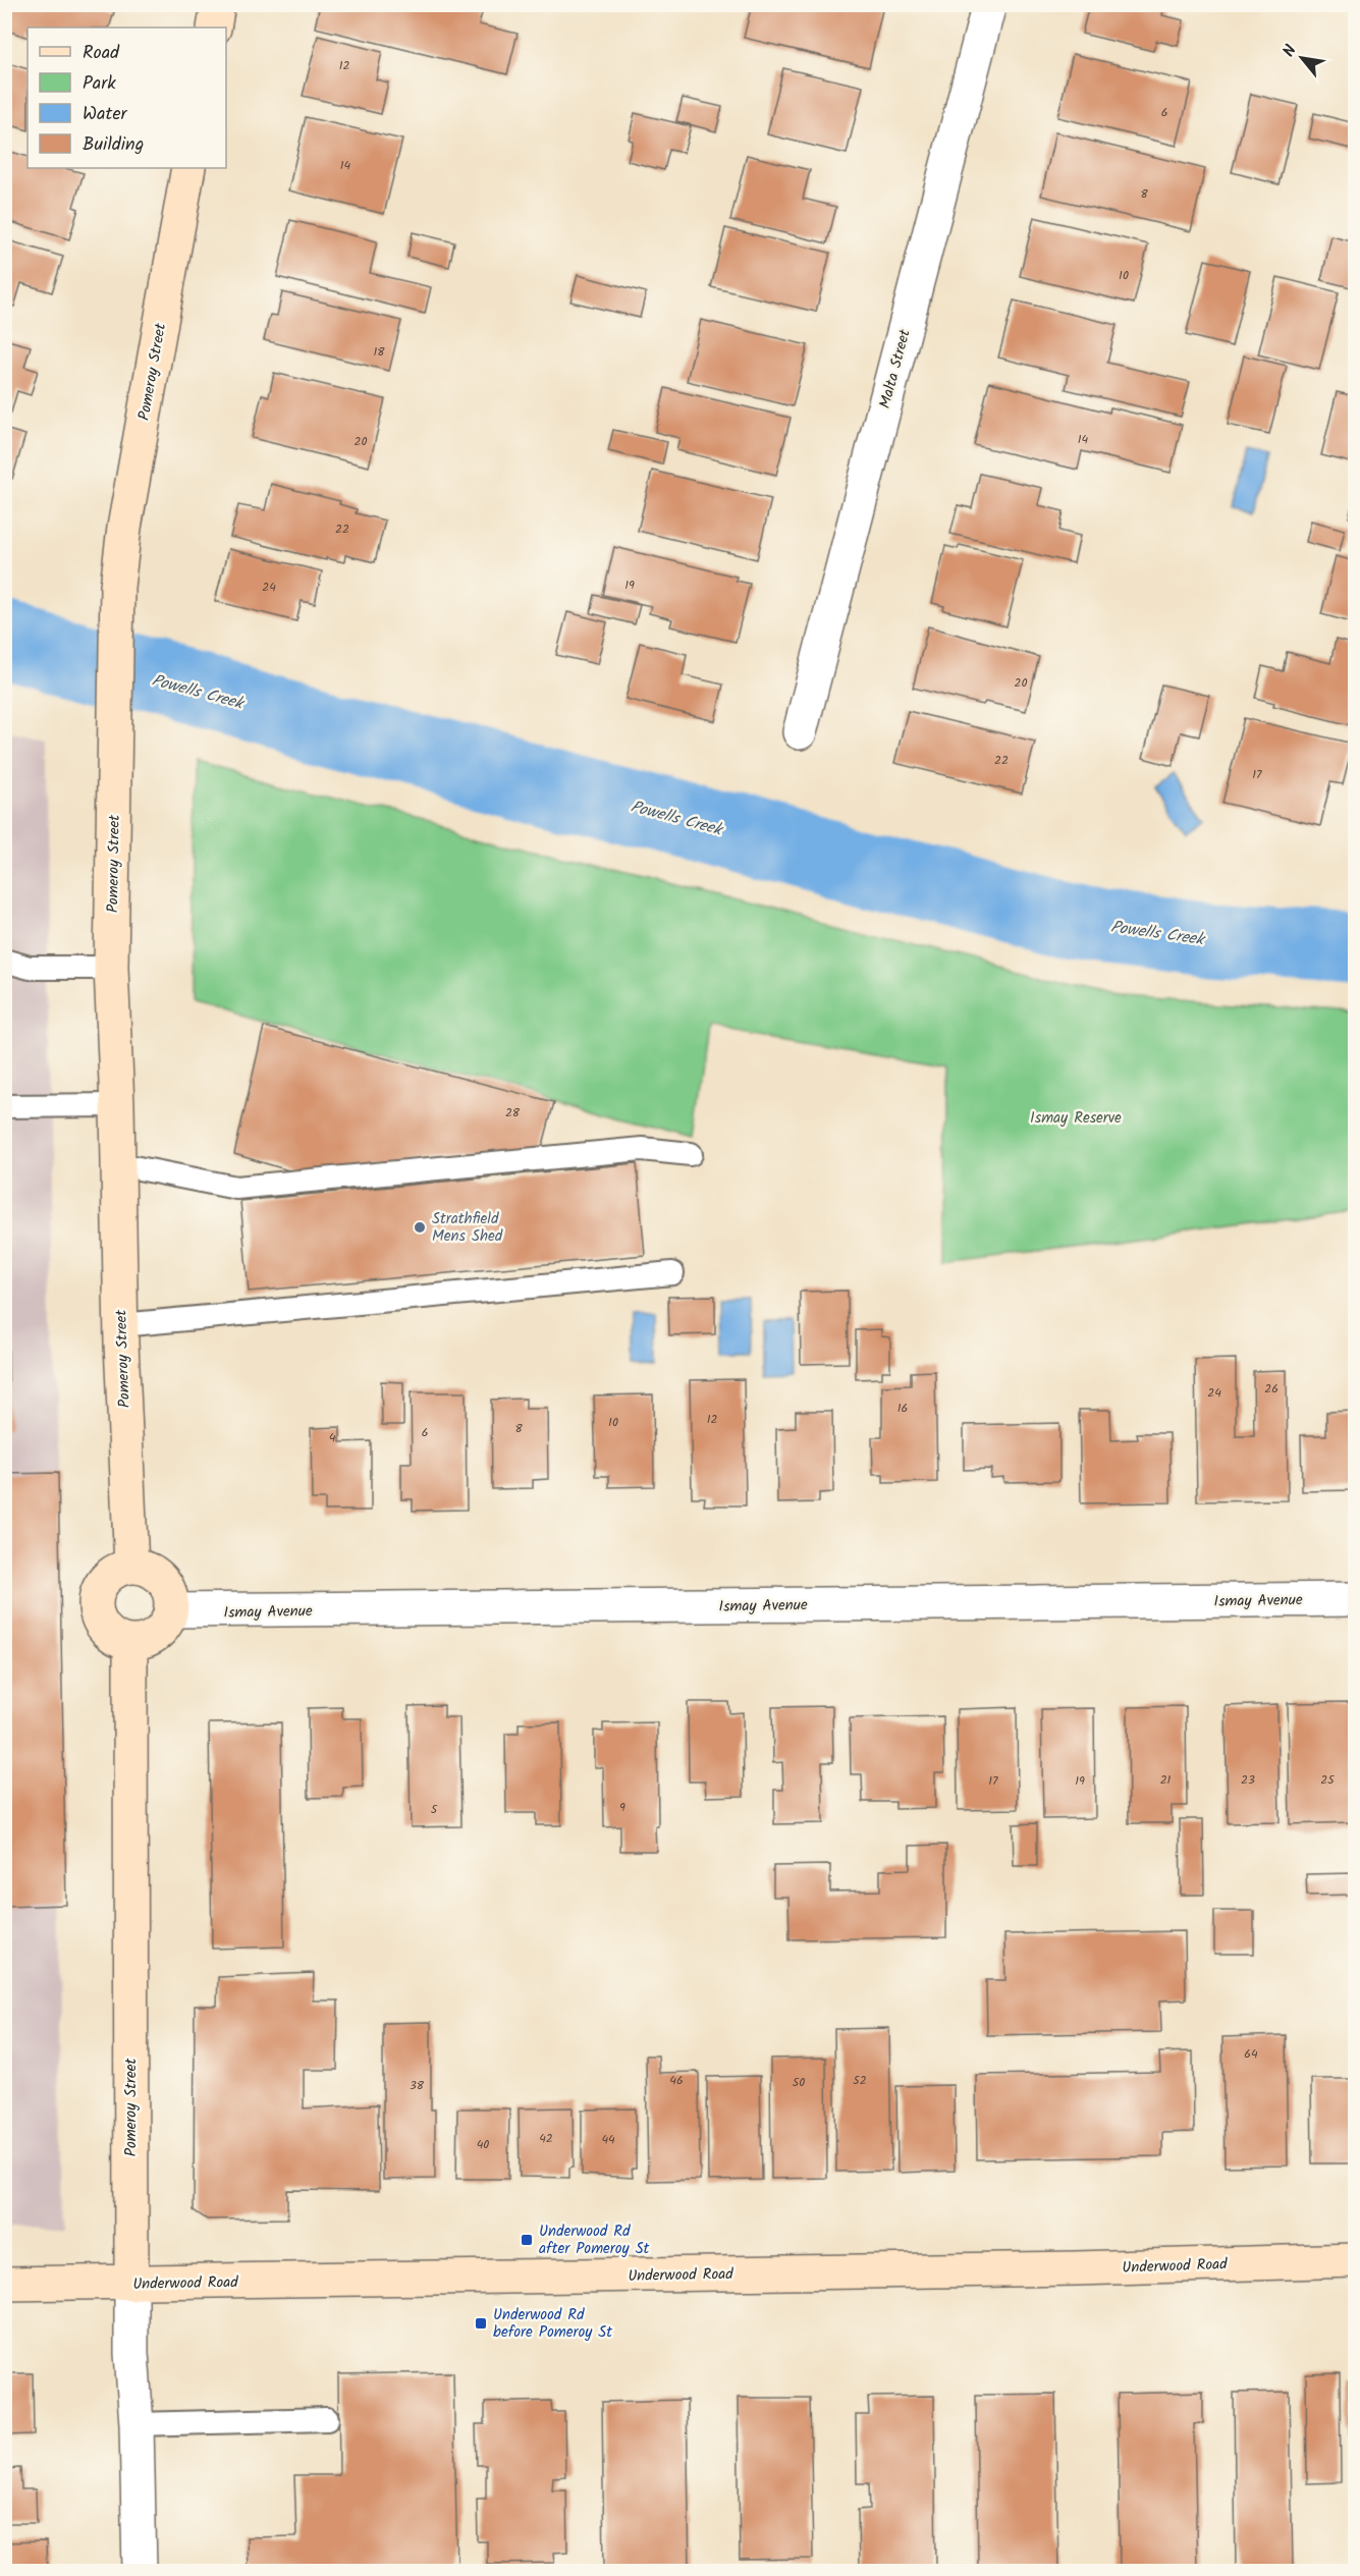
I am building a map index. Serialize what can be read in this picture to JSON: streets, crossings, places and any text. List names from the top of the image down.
{
  "streets": {
    "main road": ["Pomeroy Street", "Underwood Road"],
    "street": ["Malta Street", "Ismay Avenue"]
  },
  "crossings": [
    ["Pomeroy Street", "Ismay Avenue"],
    ["Pomeroy Street", "Underwood Road"]
  ],
  "water": ["Powells Creek"],
  "parks": ["Ismay Reserve"],
  "places": {
    "other": ["Strathfield Mens Shed"],
    "transit": ["Underwood Rd after Pomeroy St", "Underwood Rd before Pomeroy St"]
  },
  "house_numbers": [
    "12",
    "6",
    "14",
    "8",
    "10",
    "18",
    "14",
    "20",
    "22",
    "19",
    "24",
    "20",
    "22",
    "17",
    "28",
    "26",
    "24",
    "16",
    "12",
    "10",
    "8",
    "6",
    "4",
    "21",
    "23",
    "25",
    "17",
    "19",
    "9",
    "5",
    "64",
    "46",
    "52",
    "50",
    "38",
    "42",
    "44",
    "40"
  ],
  "legend": [
    "Road",
    "Park",
    "Water",
    "Building"
  ],
  "north": "top left"
}
